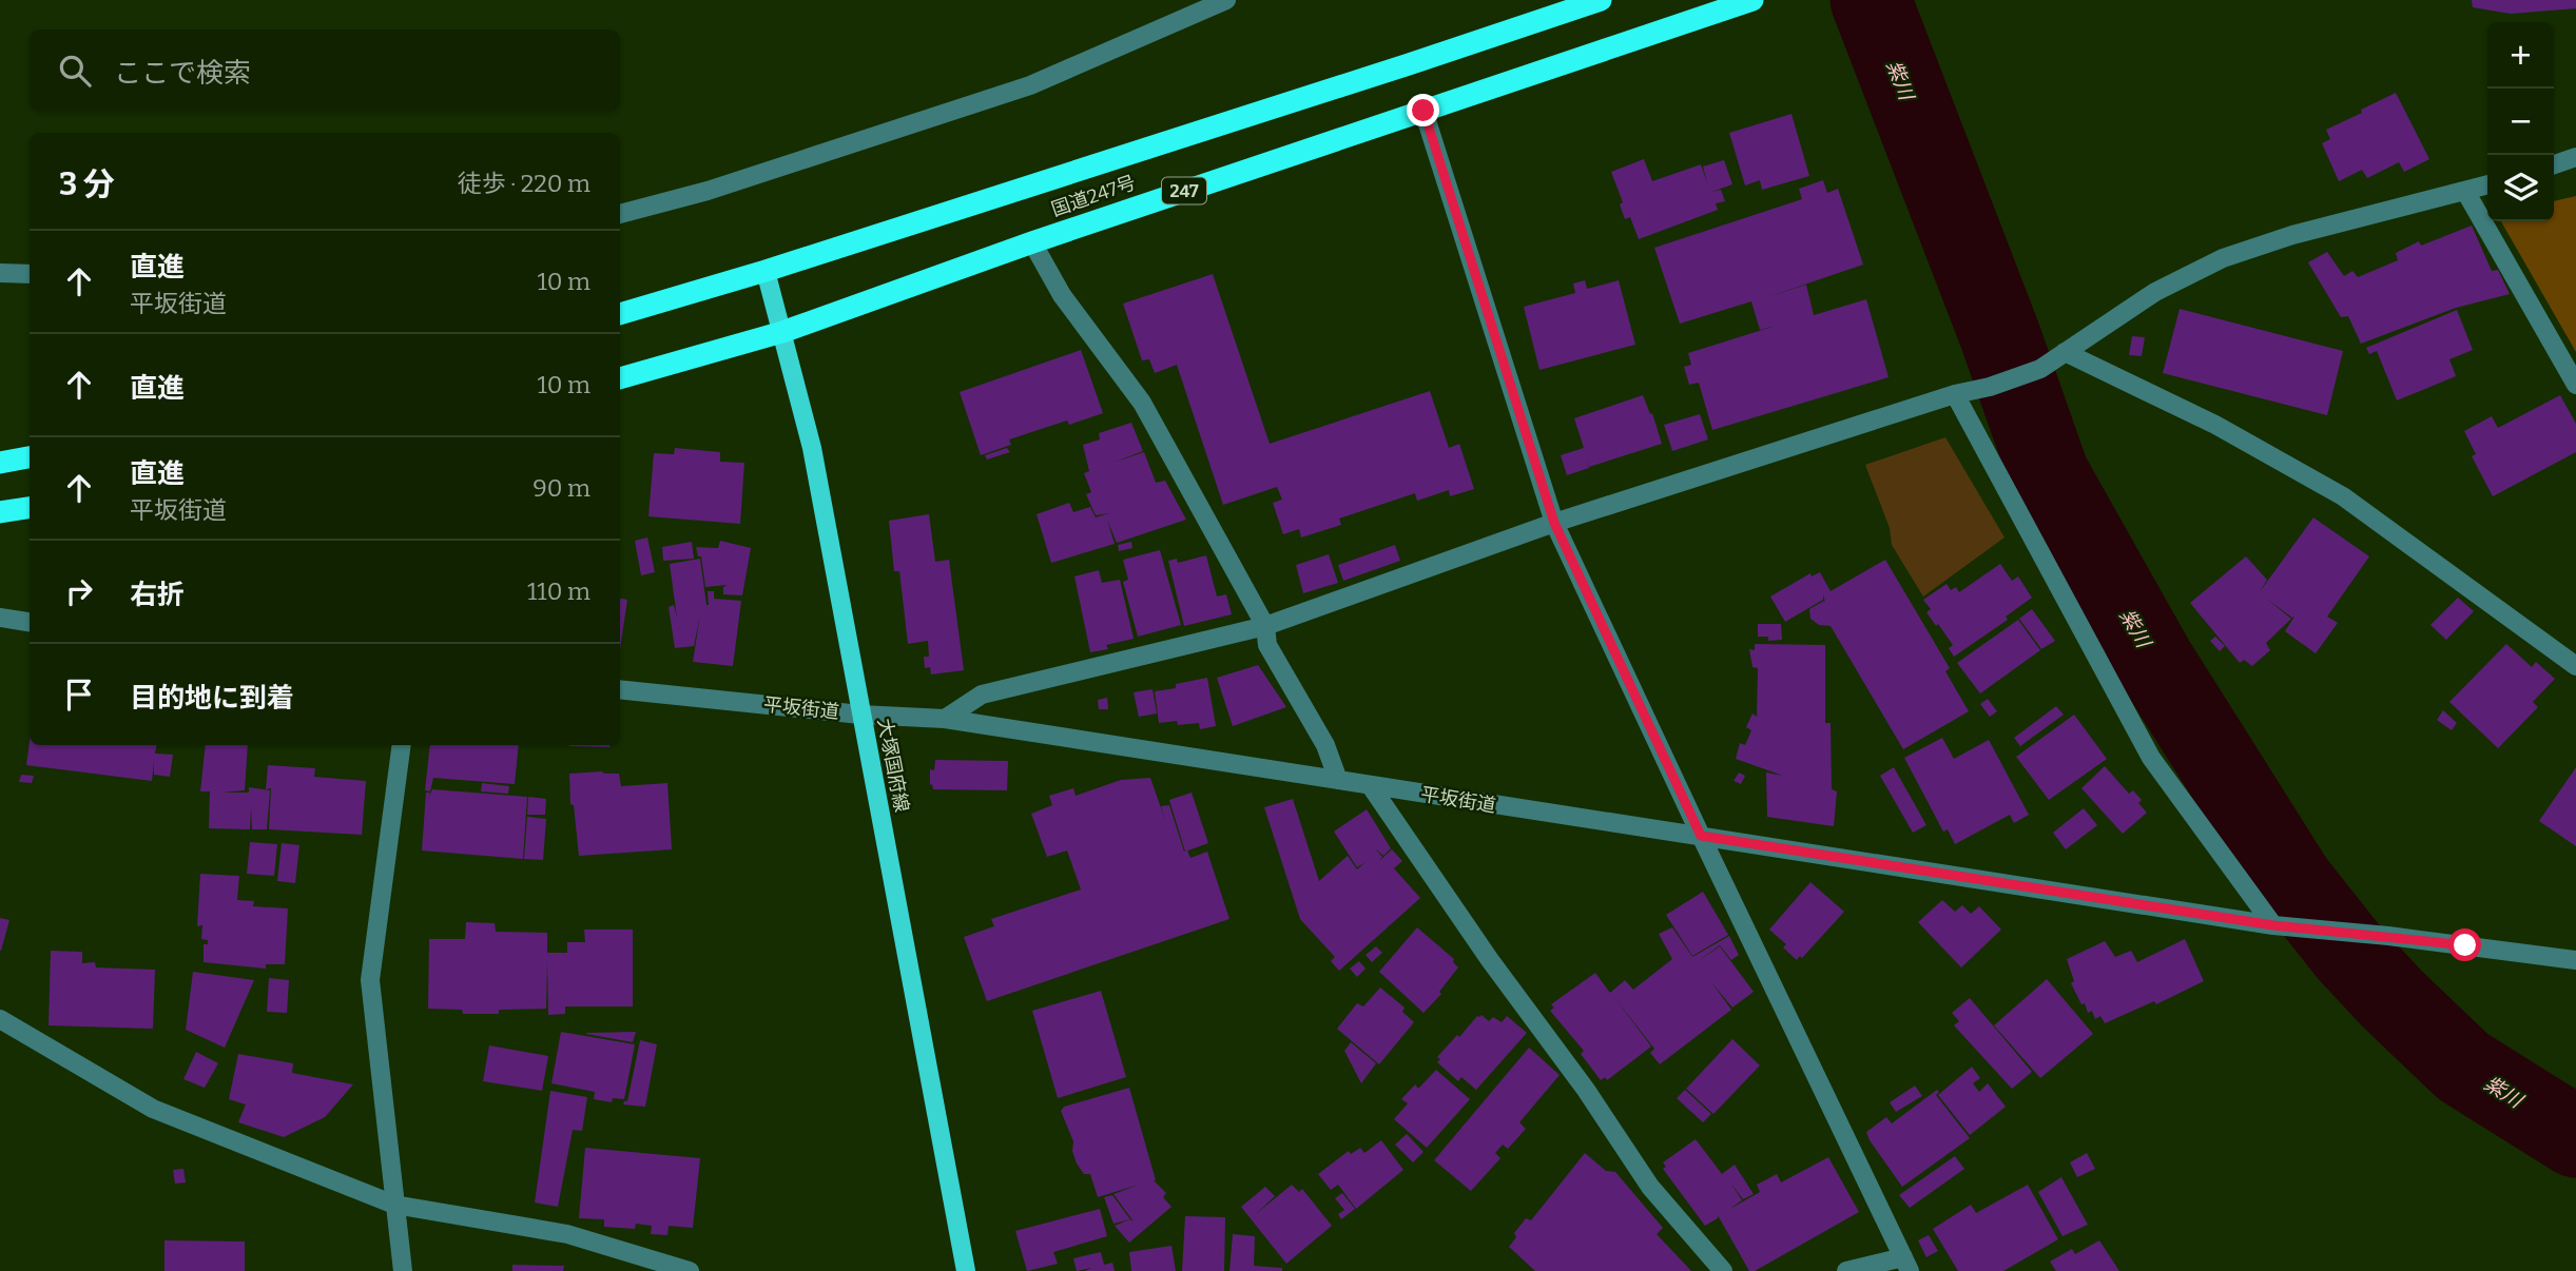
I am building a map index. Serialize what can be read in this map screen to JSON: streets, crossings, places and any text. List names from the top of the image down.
{
  "streets": {
    "highway": ["247", "国道247号"],
    "main road": ["大塚国府線"],
    "street": ["平坂街道"]
  },
  "crossings": [
    ["国道247号", "大塚国府線"],
    ["平坂街道", "大塚国府線"]
  ],
  "water": ["紫川"],
  "page": {
    "map_buttons": ["+", "−"],
    "search": "ここで検索",
    "heading": ["3 分", "徒歩 · 220 m"],
    "list": [
      ["直進", "平坂街道", "10 m"],
      ["直進", "10 m"],
      ["直進", "平坂街道", "90 m"],
      ["右折", "110 m"],
      "目的地に到着"
    ]
  }
}
